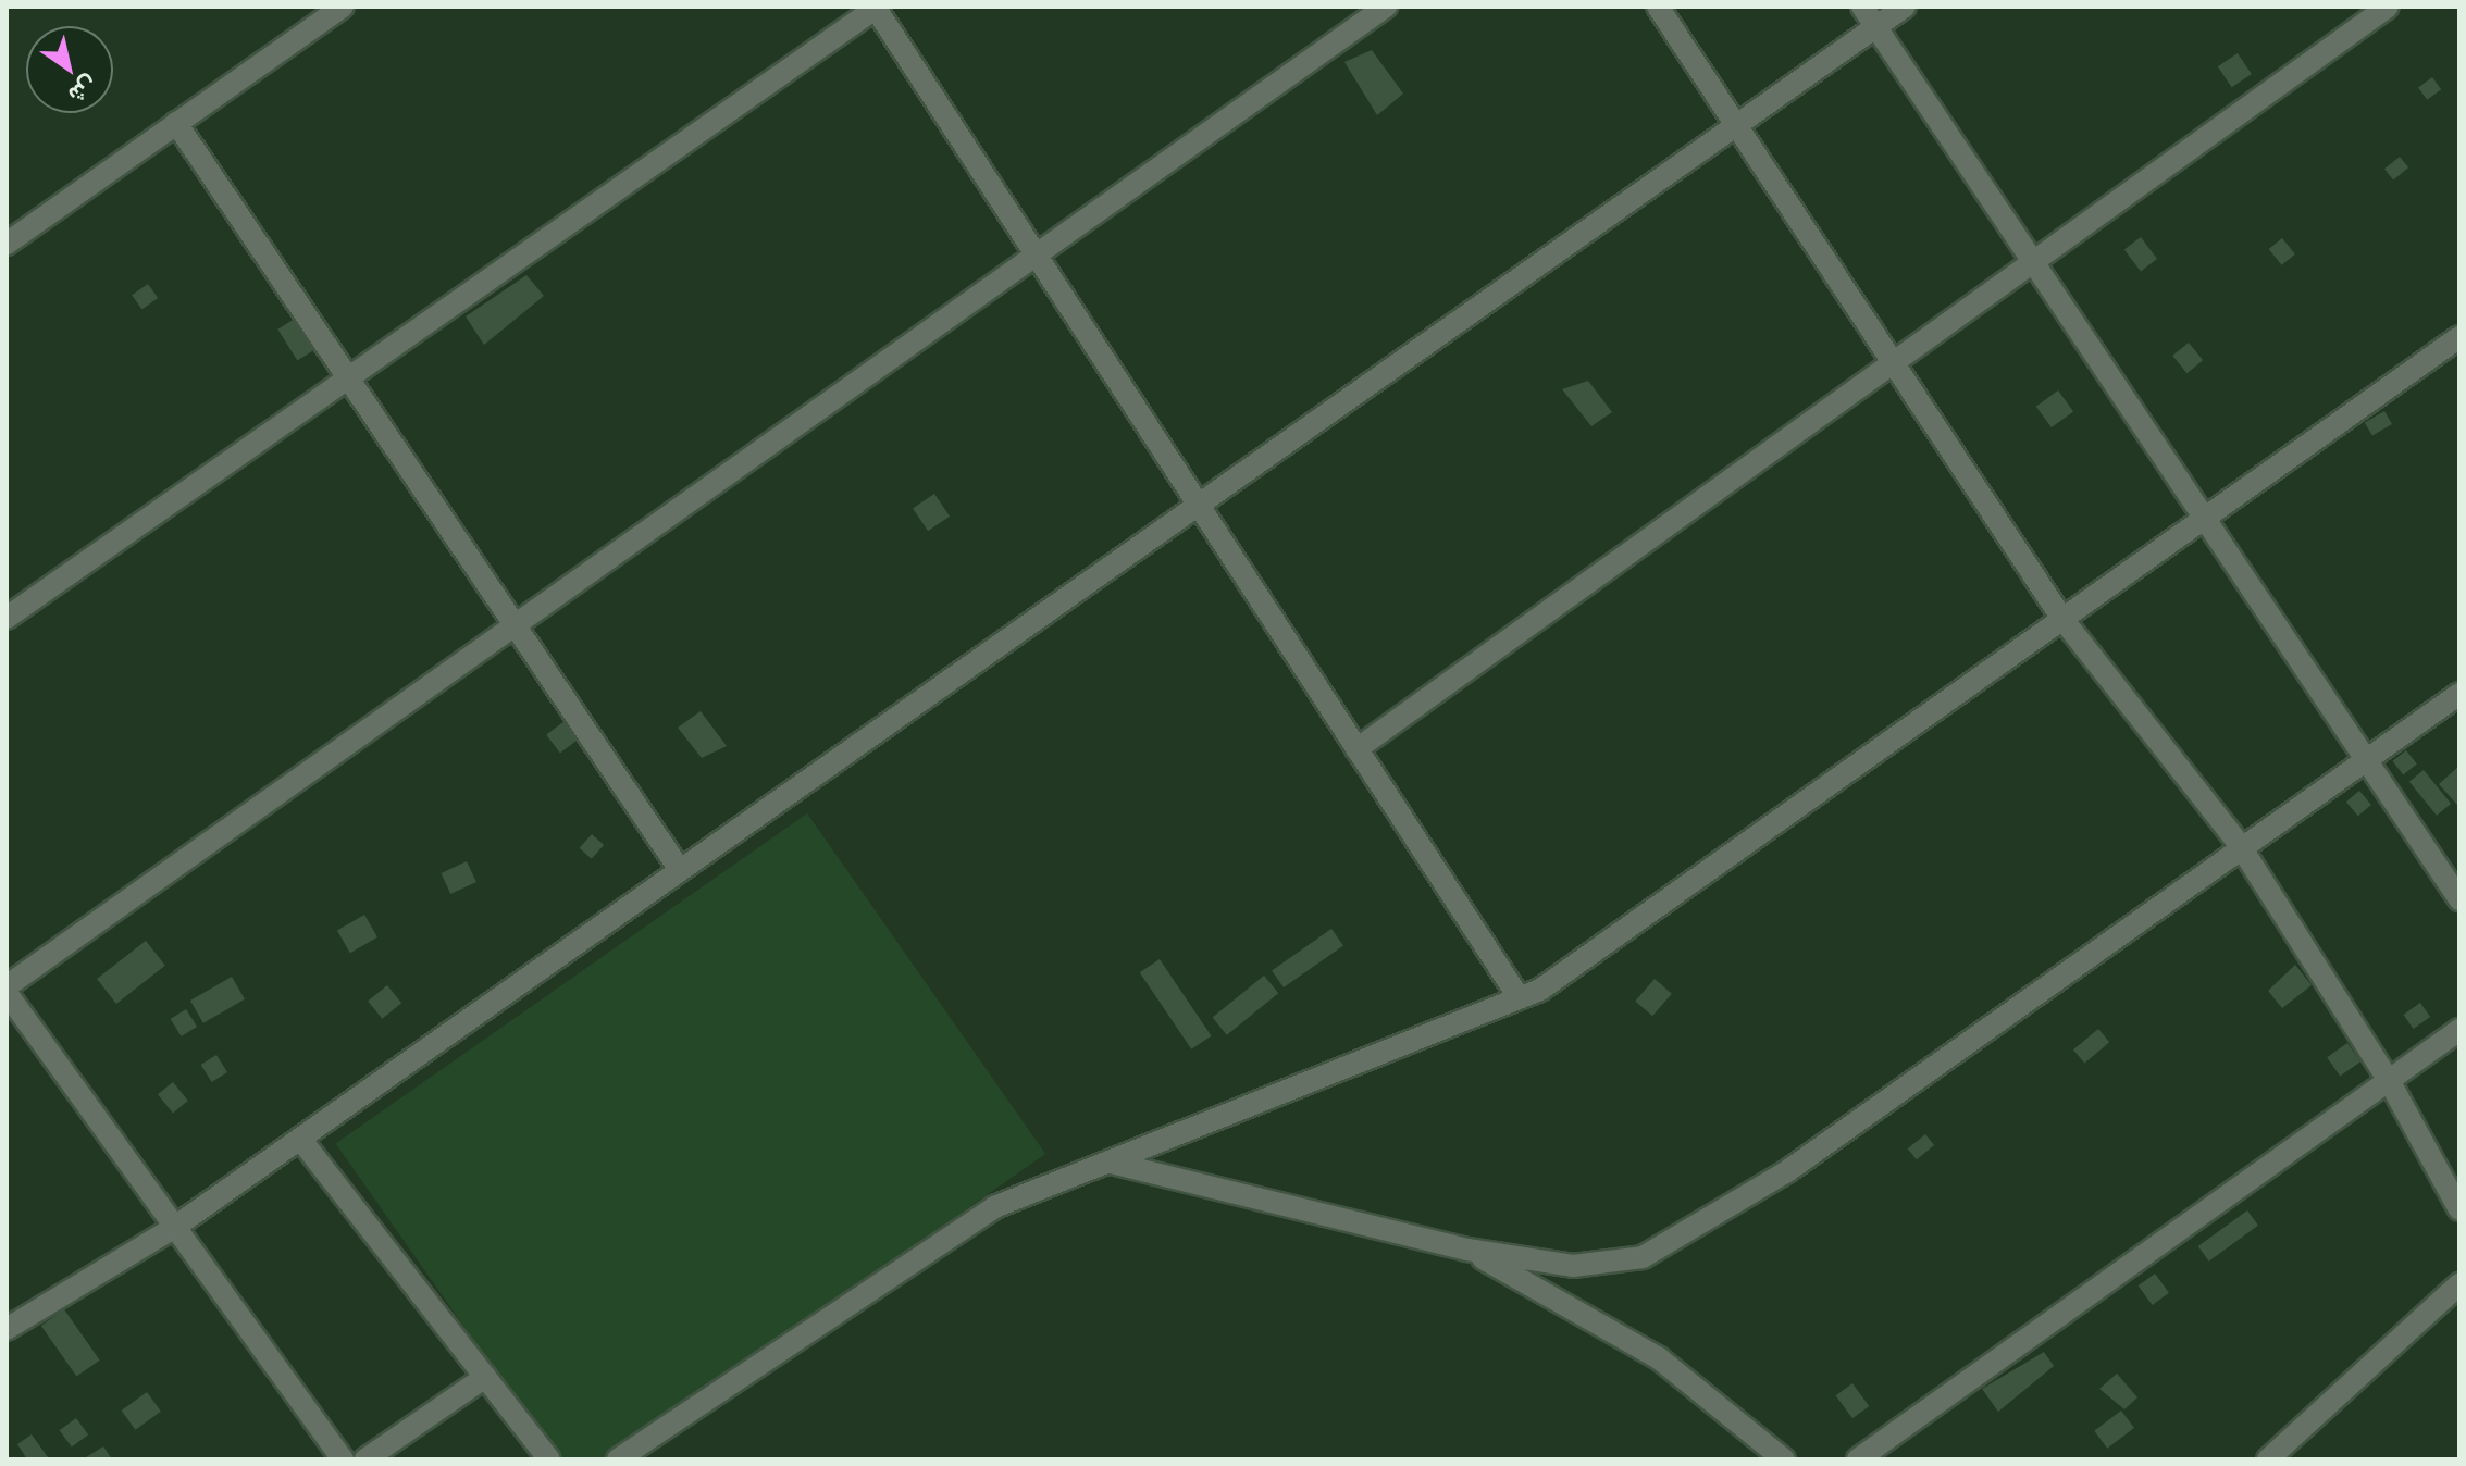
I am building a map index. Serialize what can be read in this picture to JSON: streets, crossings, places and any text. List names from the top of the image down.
{
  "north": "bottom right"
}
